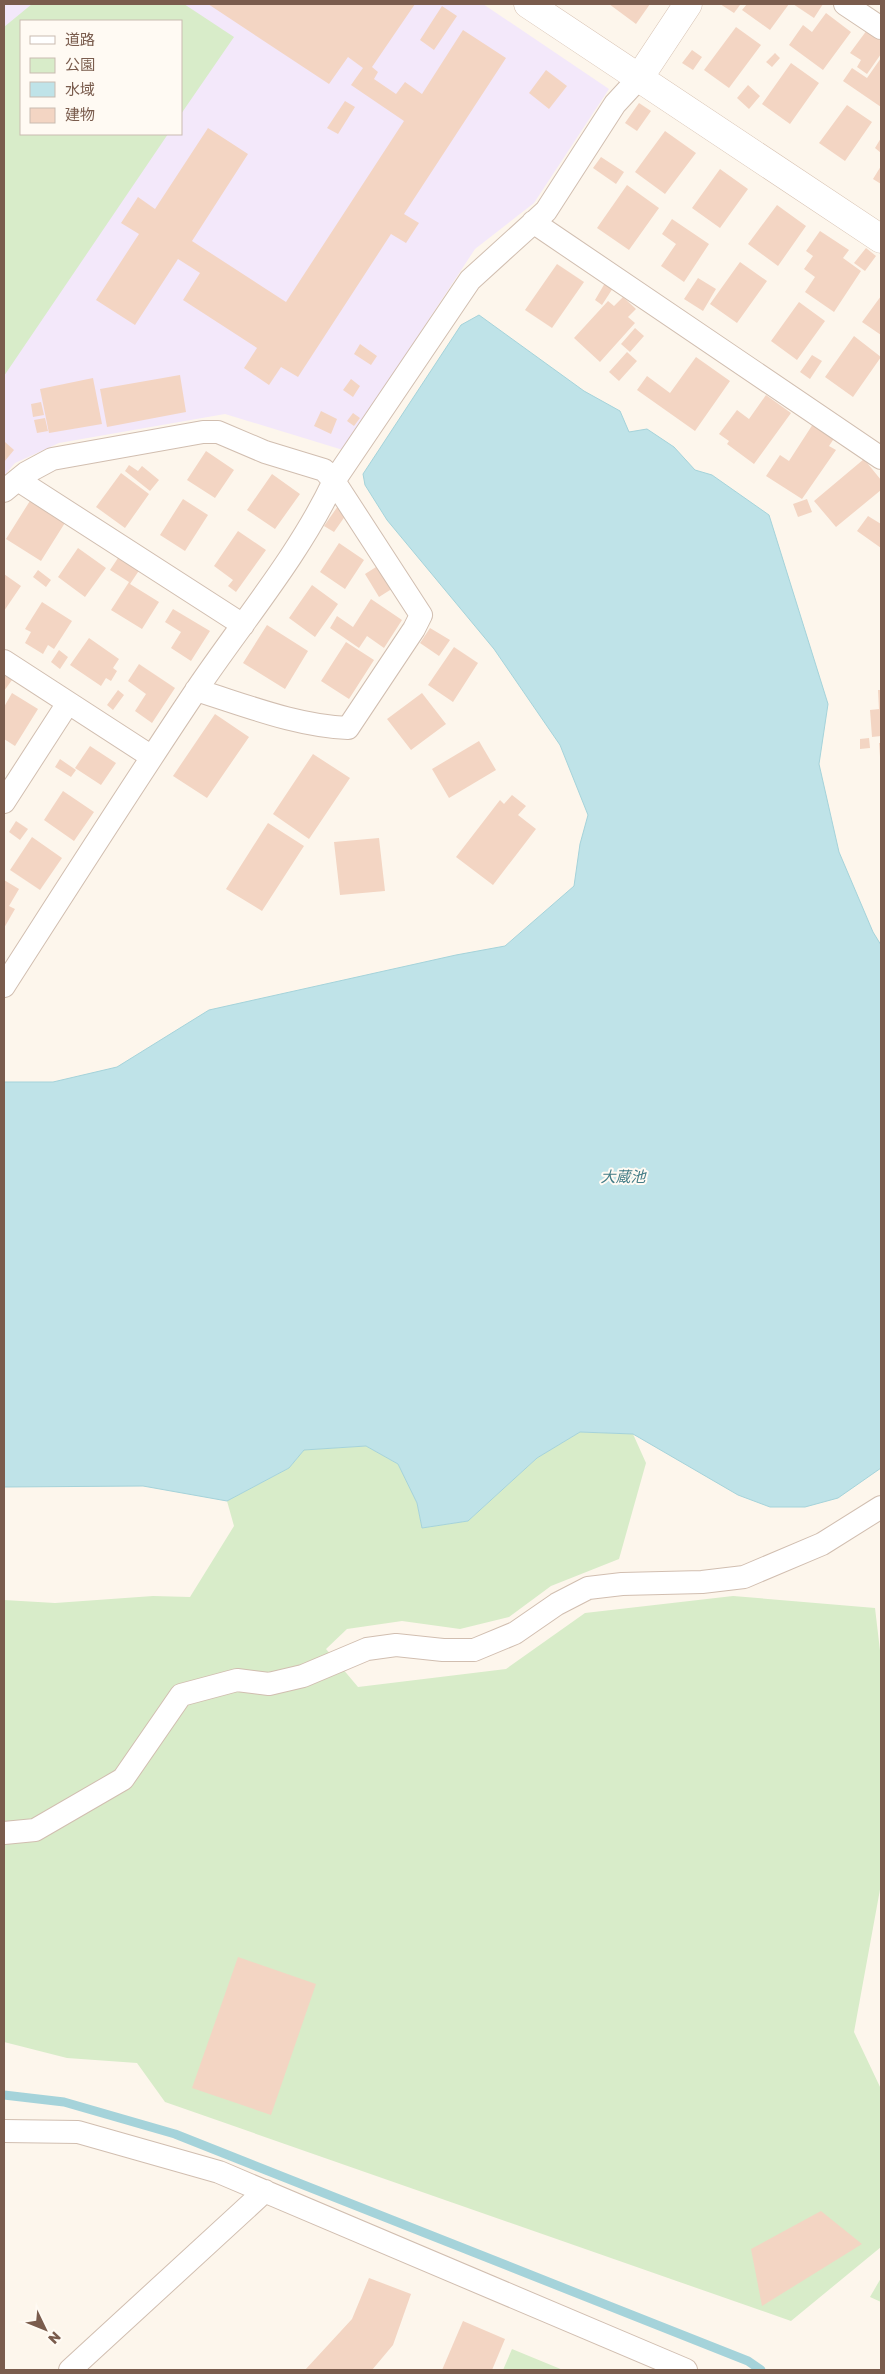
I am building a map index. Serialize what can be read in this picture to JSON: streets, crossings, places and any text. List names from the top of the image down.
{
  "water": ["大蔵池"],
  "legend": [
    "道路",
    "公園",
    "水域",
    "建物"
  ],
  "north": "bottom right"
}
